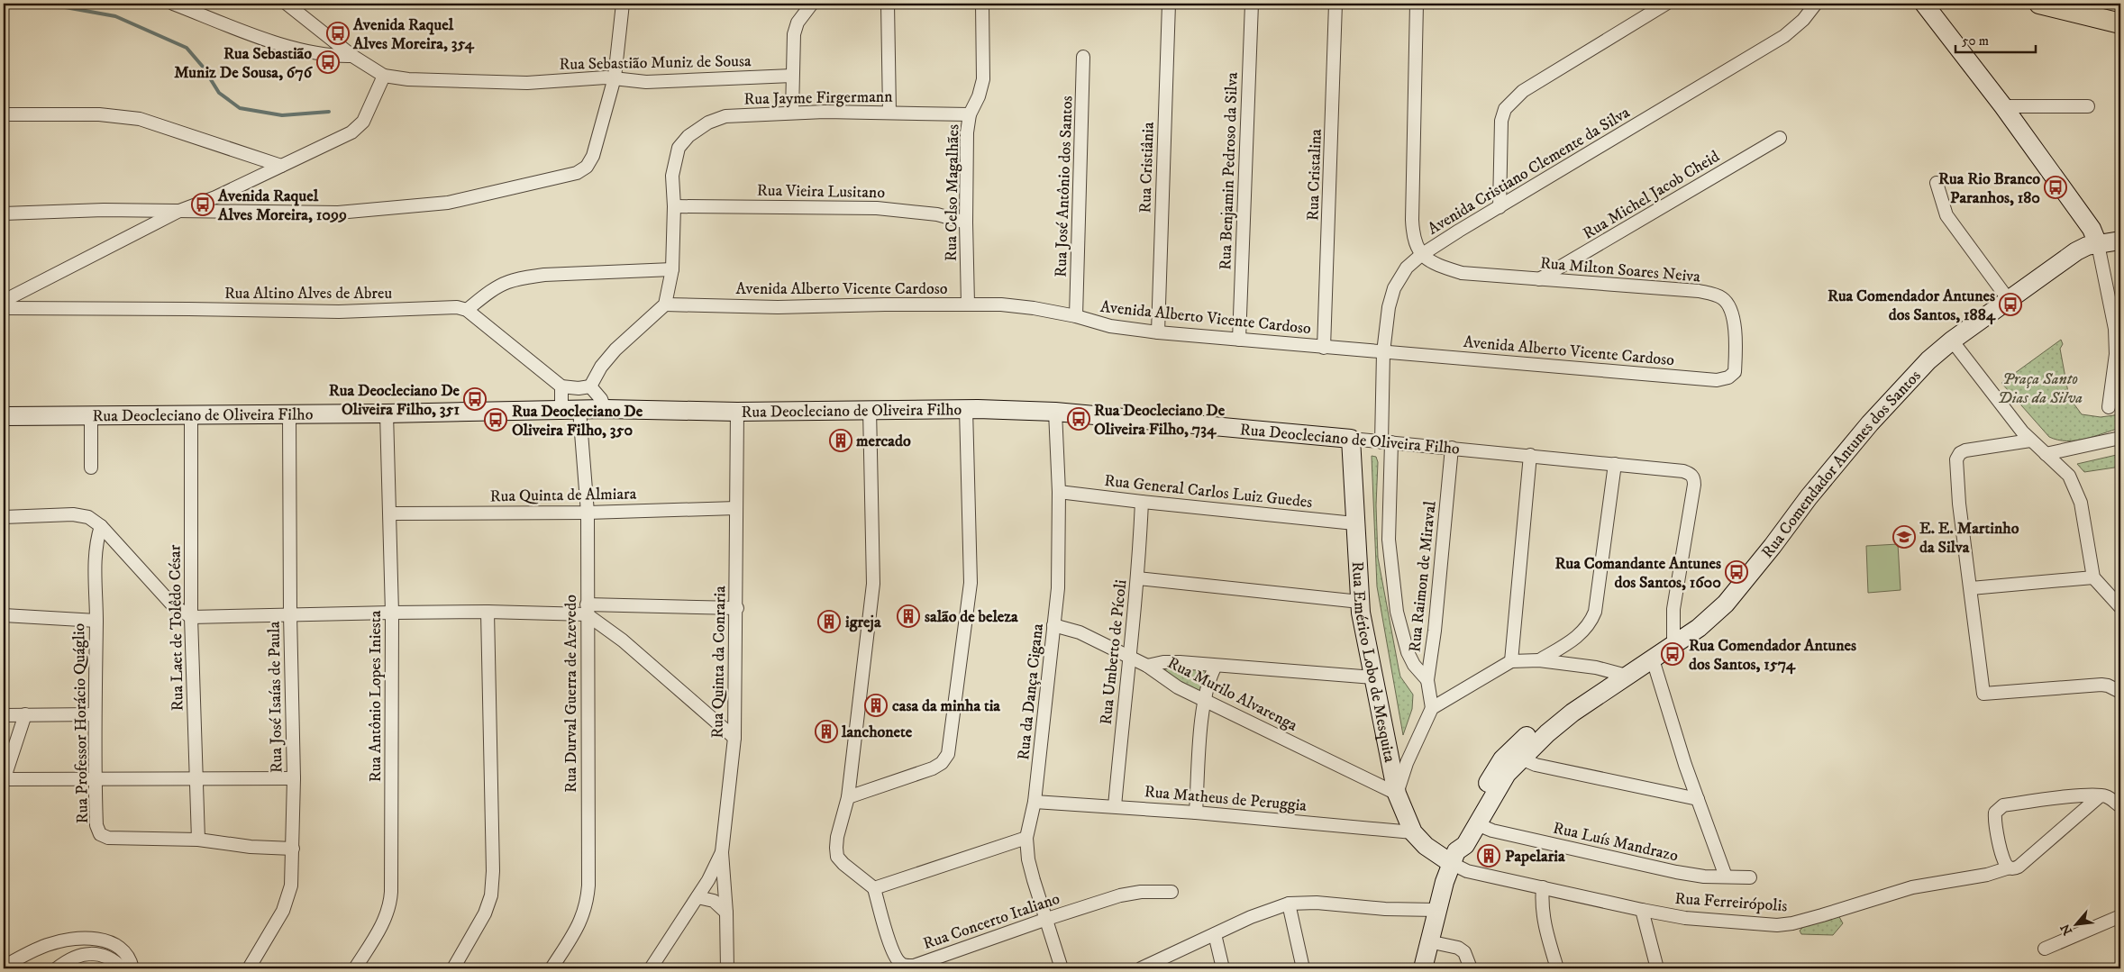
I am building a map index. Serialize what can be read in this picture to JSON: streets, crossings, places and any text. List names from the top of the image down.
{
  "streets": {
    "street": [
      "Rua Sebastião Muniz de Sousa",
      "Rua Jayme Firgermann",
      "Rua Cristiânia",
      "Avenida Cristiano Clemente da Silva",
      "Rua Benjamin Pedroso da Silva",
      "Rua Cristalina",
      "Rua José Antônio dos Santos",
      "Rua Vieira Lusitano",
      "Rua Celso Magalhães",
      "Rua Michel Jacob Cheid",
      "Rua Milton Soares Neiva",
      "Avenida Alberto Vicente Cardoso",
      "Rua Altino Alves de Abreu",
      "Rua Deocleciano de Oliveira Filho",
      "Rua Comendador Antunes dos Santos",
      "Rua General Carlos Luiz Guedes",
      "Rua Quinta de Almiara",
      "Rua Raimon de Miraval",
      "Rua Laet de Tolêdo César",
      "Rua Umberto de Pícoli",
      "Rua Quinta da Conraria",
      "Rua Emérico Lobo de Mesquita",
      "Rua da Dança Cigana",
      "Rua Durval Guerra de Azevedo",
      "Rua Murilo Alvarenga",
      "Rua Antônio Lopes Iniesta",
      "Rua José Isaías de Paula",
      "Rua Professor Horácio Quáglio",
      "Rua Matheus de Peruggia",
      "Rua Luís Mandrazo",
      "Rua Ferreirópolis",
      "Rua Concerto Italiano"
    ]
  },
  "crossings": [
    ["Rua Jayme Firgermann", "Rua Vieira Lusitano"],
    ["Rua Jayme Firgermann", "Rua Celso Magalhães"],
    ["Rua Jayme Firgermann", "Avenida Alberto Vicente Cardoso"],
    ["Rua Cristiânia", "Avenida Alberto Vicente Cardoso"],
    ["Avenida Cristiano Clemente da Silva", "Rua Milton Soares Neiva"],
    ["Avenida Cristiano Clemente da Silva", "Avenida Alberto Vicente Cardoso"],
    ["Avenida Cristiano Clemente da Silva", "Rua Deocleciano de Oliveira Filho"],
    ["Avenida Cristiano Clemente da Silva", "Rua Raimon de Miraval"],
    ["Rua Benjamin Pedroso da Silva", "Avenida Alberto Vicente Cardoso"],
    ["Rua Cristalina", "Avenida Alberto Vicente Cardoso"],
    ["Rua José Antônio dos Santos", "Avenida Alberto Vicente Cardoso"],
    ["Rua Vieira Lusitano", "Rua Celso Magalhães"],
    ["Rua Celso Magalhães", "Avenida Alberto Vicente Cardoso"],
    ["Rua Michel Jacob Cheid", "Rua Milton Soares Neiva"],
    ["Rua Milton Soares Neiva", "Avenida Alberto Vicente Cardoso"],
    ["Rua Deocleciano de Oliveira Filho", "Rua Comendador Antunes dos Santos"],
    ["Rua Deocleciano de Oliveira Filho", "Rua Raimon de Miraval"],
    ["Rua Deocleciano de Oliveira Filho", "Rua Laet de Tolêdo César"],
    ["Rua Deocleciano de Oliveira Filho", "Rua Quinta da Conraria"],
    ["Rua Deocleciano de Oliveira Filho", "Rua Emérico Lobo de Mesquita"],
    ["Rua Deocleciano de Oliveira Filho", "Rua da Dança Cigana"],
    ["Rua Deocleciano de Oliveira Filho", "Rua Durval Guerra de Azevedo"],
    ["Rua Deocleciano de Oliveira Filho", "Rua Antônio Lopes Iniesta"],
    ["Rua Deocleciano de Oliveira Filho", "Rua José Isaías de Paula"],
    ["Rua Comendador Antunes dos Santos", "Rua Emérico Lobo de Mesquita"],
    ["Rua Comendador Antunes dos Santos", "Rua Luís Mandrazo"],
    ["Rua Comendador Antunes dos Santos", "Rua Ferreirópolis"],
    ["Rua General Carlos Luiz Guedes", "Rua Umberto de Pícoli"],
    ["Rua General Carlos Luiz Guedes", "Rua Emérico Lobo de Mesquita"],
    ["Rua General Carlos Luiz Guedes", "Rua da Dança Cigana"],
    ["Rua Quinta de Almiara", "Rua Quinta da Conraria"],
    ["Rua Quinta de Almiara", "Rua Durval Guerra de Azevedo"],
    ["Rua Quinta de Almiara", "Rua Antônio Lopes Iniesta"],
    ["Rua Laet de Tolêdo César", "Rua Professor Horácio Quáglio"],
    ["Rua Umberto de Pícoli", "Rua Murilo Alvarenga"],
    ["Rua Umberto de Pícoli", "Rua Matheus de Peruggia"],
    ["Rua Emérico Lobo de Mesquita", "Rua Murilo Alvarenga"],
    ["Rua Emérico Lobo de Mesquita", "Rua Matheus de Peruggia"],
    ["Rua Emérico Lobo de Mesquita", "Rua Ferreirópolis"],
    ["Rua da Dança Cigana", "Rua Murilo Alvarenga"],
    ["Rua da Dança Cigana", "Rua Matheus de Peruggia"],
    ["Rua da Dança Cigana", "Rua Concerto Italiano"],
    ["Rua José Isaías de Paula", "Rua Professor Horácio Quáglio"]
  ],
  "parks": ["Praça Santo Dias da Silva"],
  "places": {
    "bus stop": [
      "Avenida Raquel Alves Moreira, 354",
      "Rua Sebastião Muniz De Sousa, 676",
      "Rua Rio Branco Paranhos, 180",
      "Avenida Raquel Alves Moreira, 1099",
      "Rua Comendador Antunes dos Santos, 1884",
      "Rua Deocleciano De Oliveira Filho, 351",
      "Rua Deocleciano De Oliveira Filho, 734",
      "Rua Deocleciano De Oliveira Filho, 350",
      "Rua Comandante Antunes dos Santos, 1600",
      "Rua Comendador Antunes dos Santos, 1574"
    ],
    "building": [
      "mercado",
      "salão de beleza",
      "igreja",
      "casa da minha tia",
      "lanchonete",
      "Papelaria"
    ],
    "school or university": ["E. E. Martinho da Silva"]
  },
  "scale_bar": "50 m",
  "north": "bottom left"
}
